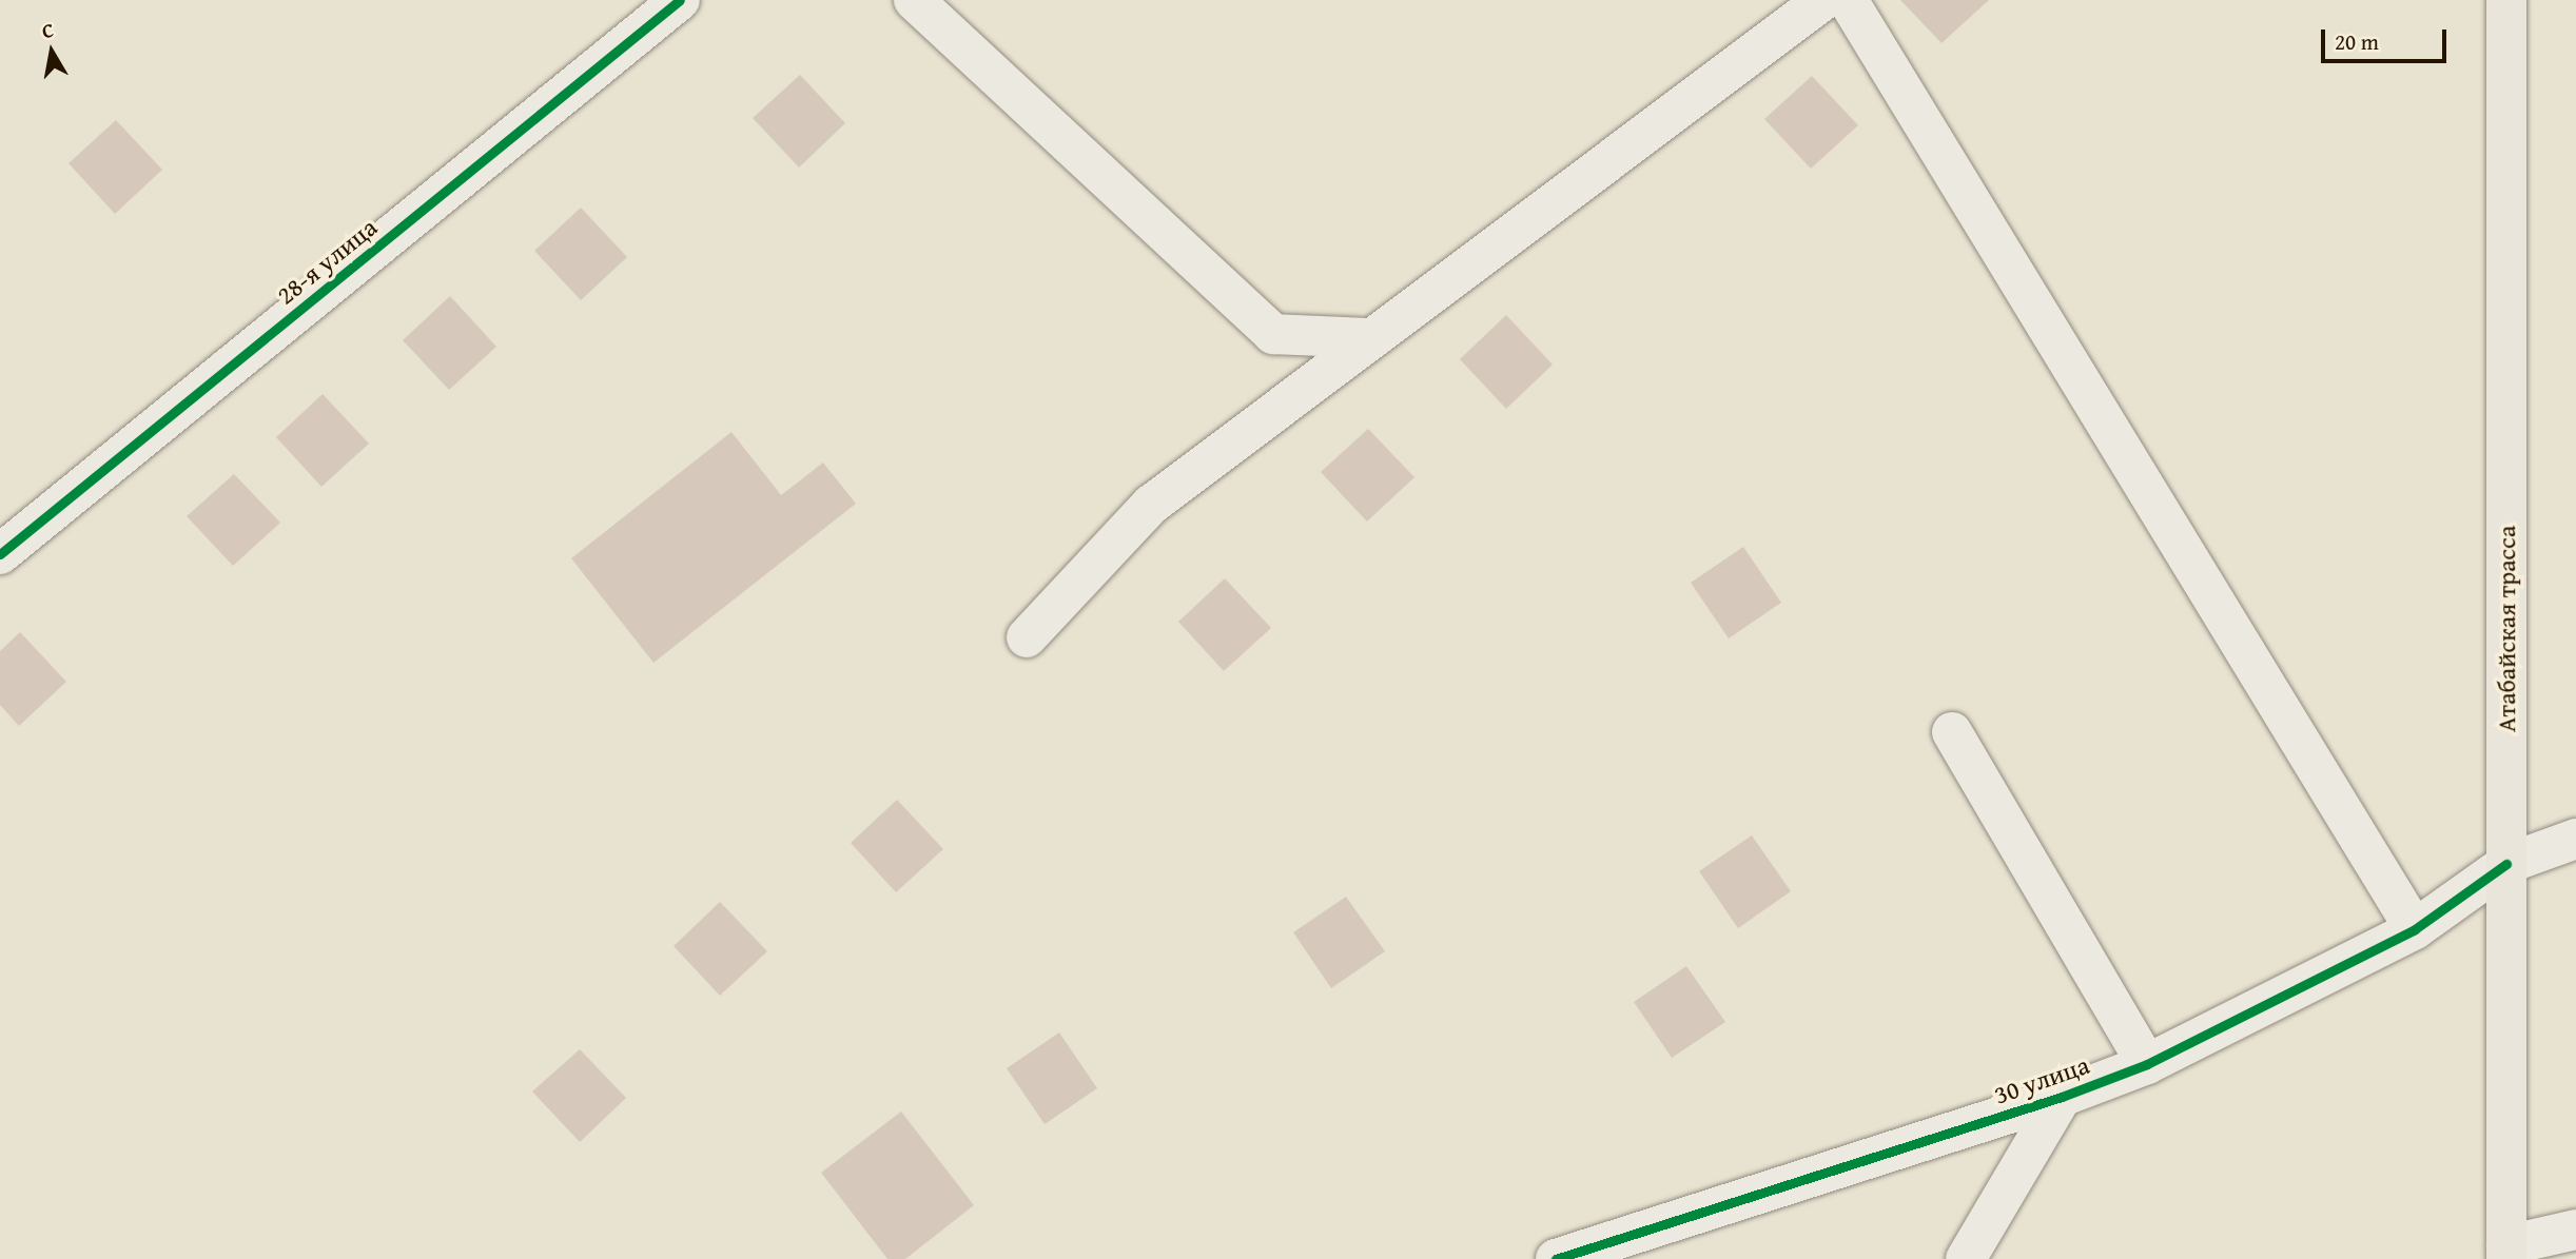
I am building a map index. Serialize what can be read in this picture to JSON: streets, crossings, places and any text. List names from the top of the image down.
{
  "streets": {
    "main road": ["Атабайская трасса"],
    "street": ["28-я улица", "30 улица"]
  },
  "crossings": [
    ["Атабайская трасса", "30 улица"]
  ],
  "scale_bar": "20 m",
  "north": "top"
}
